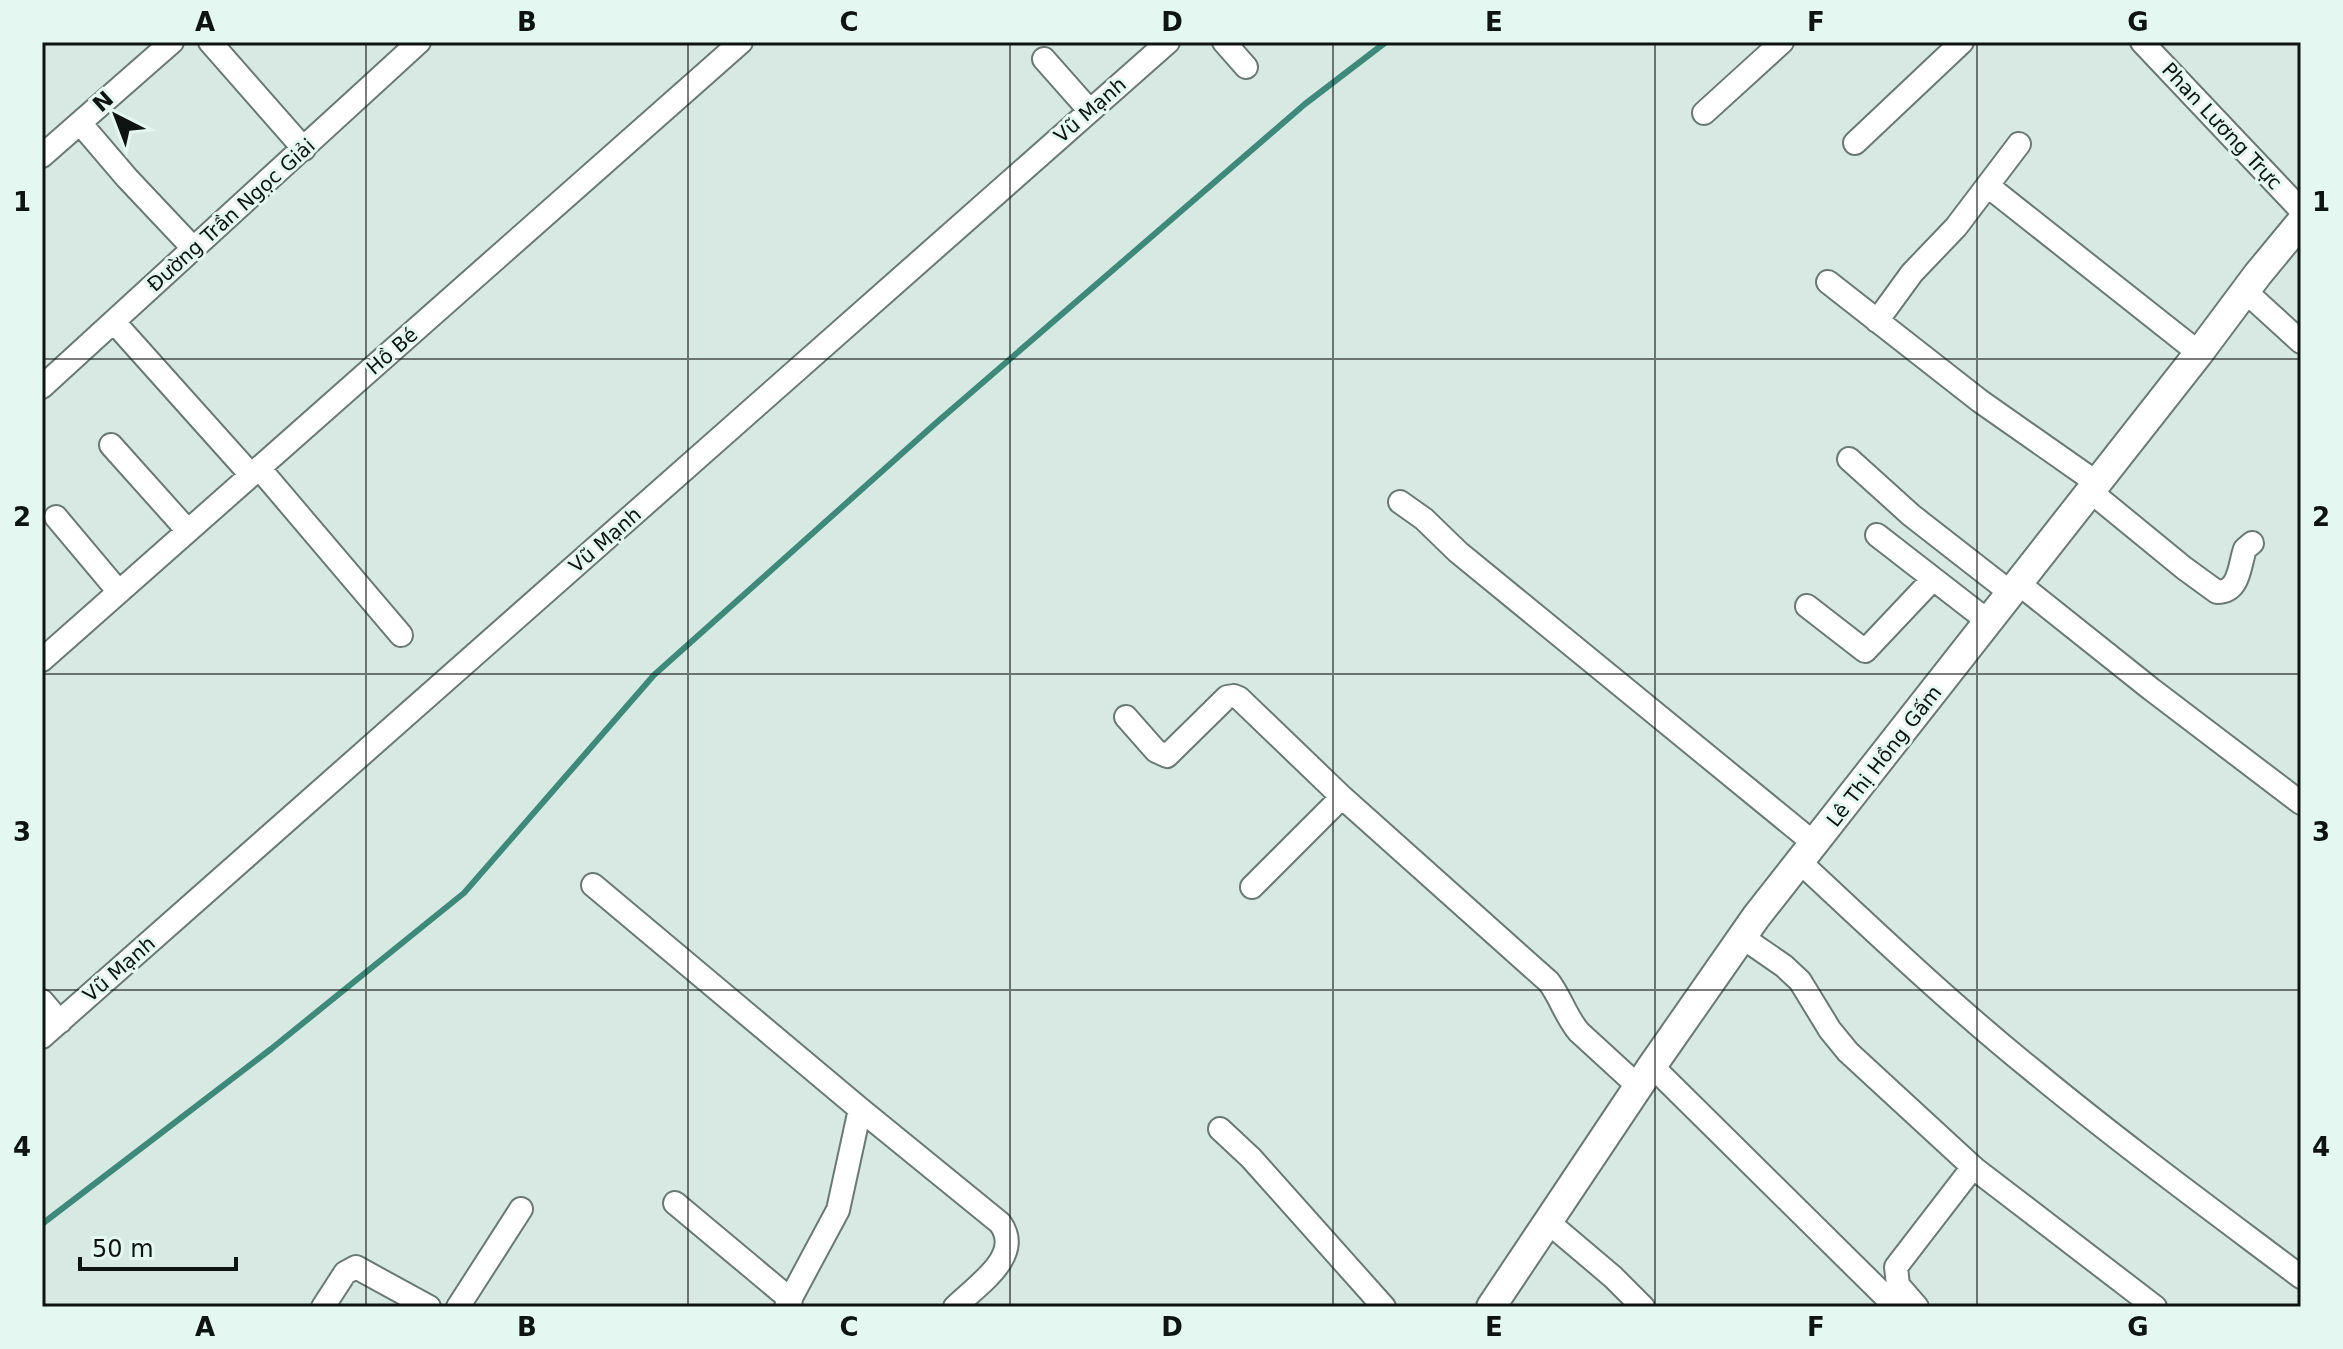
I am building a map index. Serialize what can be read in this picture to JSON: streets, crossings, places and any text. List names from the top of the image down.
{
  "streets": {
    "main road": ["Lê Thị Hồng Gấm"],
    "street": [
      "Vũ Mạnh",
      "Phan Lương Trực",
      "Đường Trần Ngọc Giải",
      "Hồ Bé"
    ]
  },
  "scale_bar": "50 m",
  "north": "top left",
  "grid": {
    "columns": [
      "A",
      "B",
      "C",
      "D",
      "E",
      "F",
      "G"
    ],
    "rows": [
      "1",
      "2",
      "3",
      "4"
    ]
  }
}
